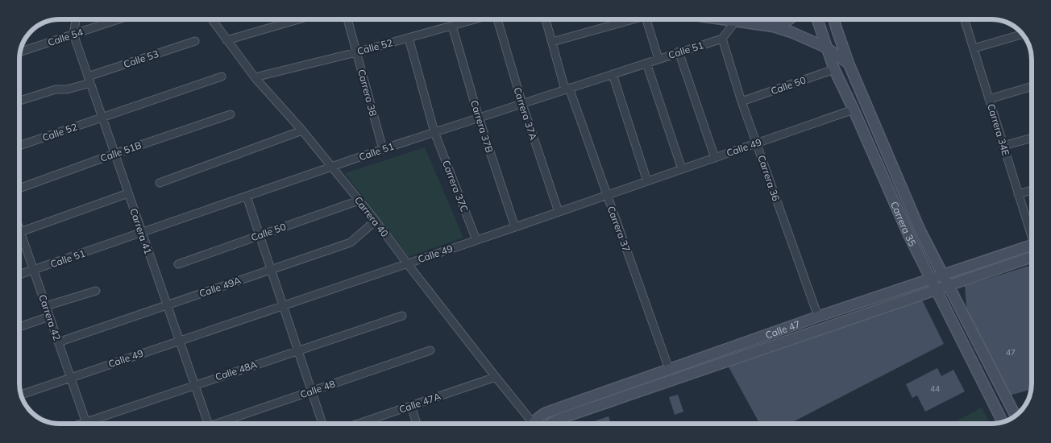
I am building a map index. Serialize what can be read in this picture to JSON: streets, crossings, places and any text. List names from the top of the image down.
{
  "streets": {
    "main road": ["Carrera 35", "Calle 47"],
    "street": [
      "Calle 54",
      "Calle 52",
      "Calle 51",
      "Calle 53",
      "Calle 50",
      "Carrera 38",
      "Carrera 37A",
      "Carrera 37B",
      "Carrera 34E",
      "Calle 49",
      "Calle 51B",
      "Carrera 36",
      "Carrera 37C",
      "Carrera 40",
      "Carrera 37",
      "Carrera 41",
      "Calle 49A",
      "Carrera 42",
      "Calle 48A",
      "Calle 48",
      "Calle 47A"
    ]
  },
  "crossings": [
    ["Calle 54", "Carrera 41"],
    ["Calle 52", "Carrera 38"],
    ["Calle 52", "Carrera 37B"],
    ["Calle 52", "Carrera 37C"],
    ["Calle 52", "Carrera 40"],
    ["Calle 52", "Carrera 41"],
    ["Calle 51", "Carrera 38"],
    ["Calle 51", "Carrera 37A"],
    ["Calle 51", "Carrera 37B"],
    ["Calle 51", "Carrera 36"],
    ["Calle 51", "Carrera 37C"],
    ["Calle 51", "Carrera 40"],
    ["Calle 51", "Carrera 37"],
    ["Calle 51", "Carrera 41"],
    ["Calle 51", "Carrera 42"],
    ["Calle 53", "Carrera 41"],
    ["Calle 50", "Carrera 36"],
    ["Calle 50", "Carrera 40"],
    ["Calle 50", "Carrera 35"],
    ["Carrera 37A", "Calle 49"],
    ["Carrera 37B", "Calle 49"],
    ["Calle 49", "Carrera 36"],
    ["Calle 49", "Carrera 37C"],
    ["Calle 49", "Carrera 40"],
    ["Calle 49", "Carrera 35"],
    ["Calle 49", "Carrera 37"],
    ["Calle 49", "Carrera 41"],
    ["Calle 49", "Carrera 42"],
    ["Calle 51B", "Carrera 41"],
    ["Carrera 36", "Calle 47"],
    ["Carrera 40", "Calle 49A"],
    ["Carrera 40", "Calle 47A"],
    ["Carrera 35", "Calle 47"],
    ["Carrera 37", "Calle 47"],
    ["Carrera 41", "Calle 49A"],
    ["Carrera 41", "Calle 48A"],
    ["Calle 49A", "Carrera 42"]
  ],
  "house_numbers": ["47", "44"]
}
